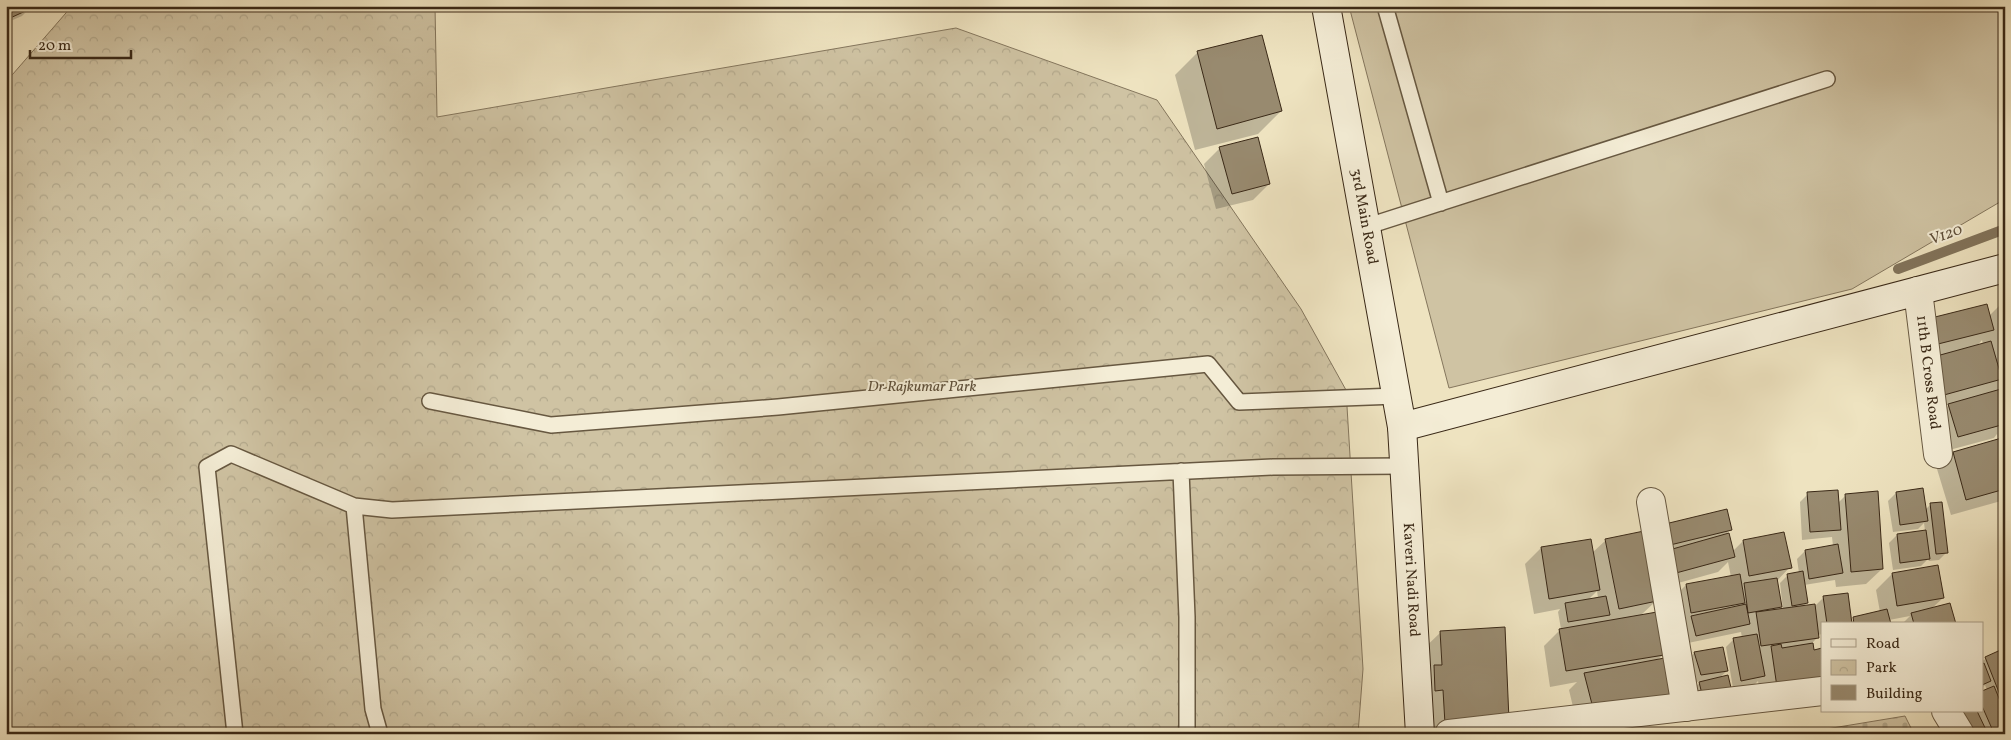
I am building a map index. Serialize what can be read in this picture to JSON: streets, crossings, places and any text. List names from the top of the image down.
{
  "streets": {
    "street": ["3rd Main Road", "11th B Cross Road", "Kaveri Nadi Road"]
  },
  "crossings": [
    ["3rd Main Road", "Kaveri Nadi Road"]
  ],
  "water": ["V120"],
  "parks": ["Dr Rajkumar Park"],
  "legend": ["Road", "Park", "Building"],
  "scale_bar": "20 m"
}
